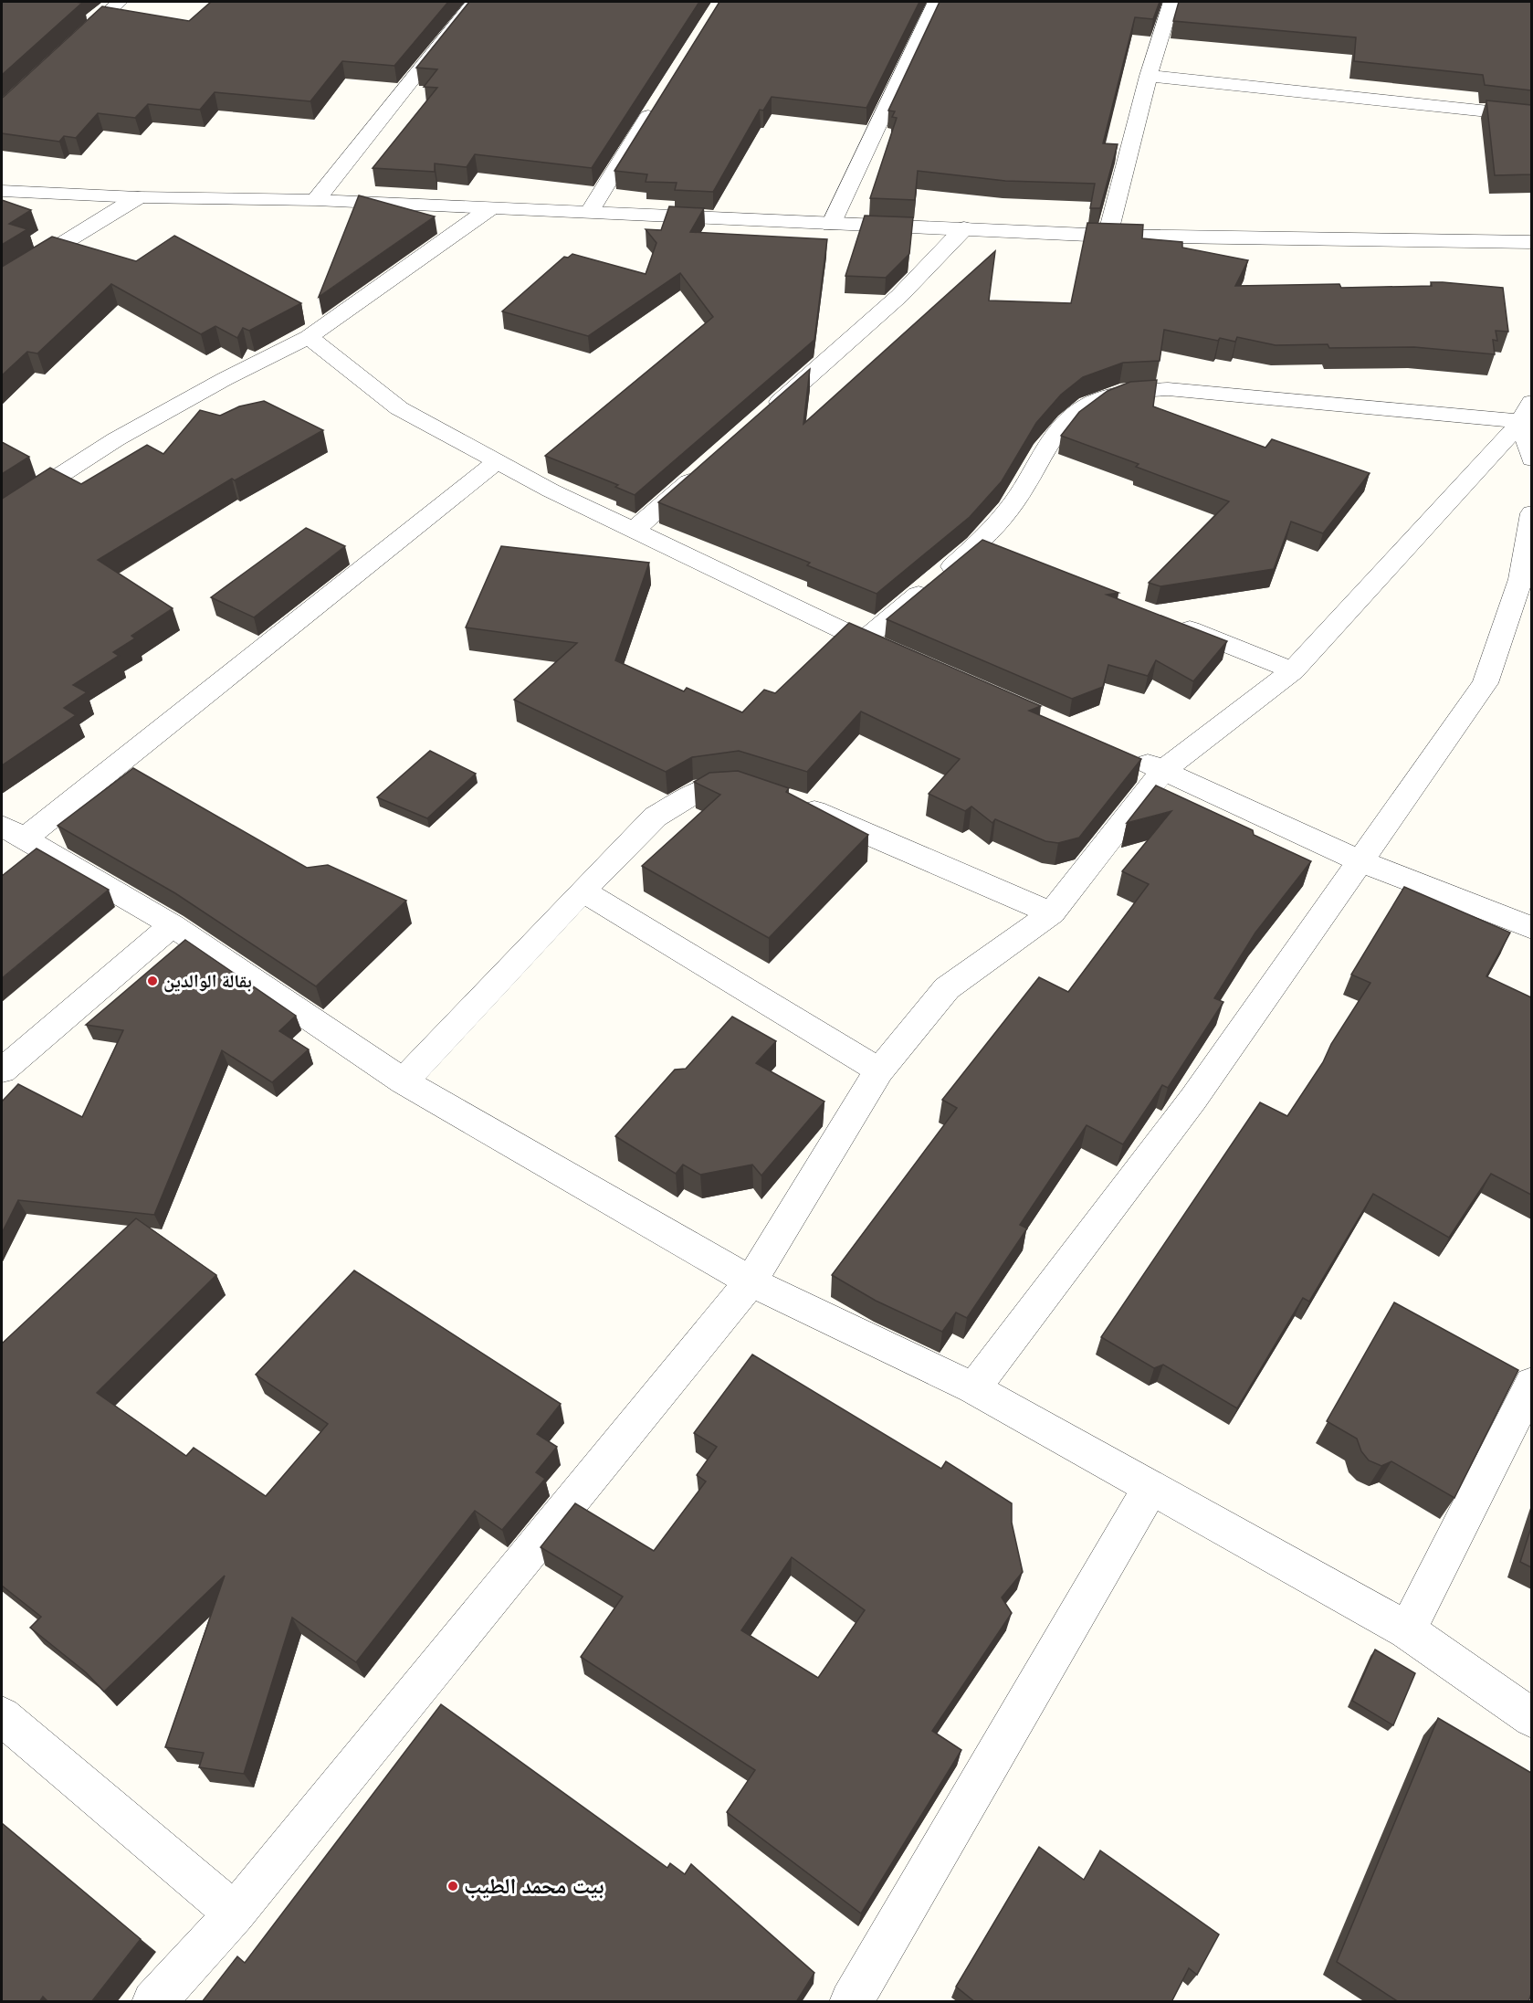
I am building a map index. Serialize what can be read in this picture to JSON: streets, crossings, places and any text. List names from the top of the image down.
{
  "places": ["بقالة الوالدين", "بيت محمد الطيب"]
}
